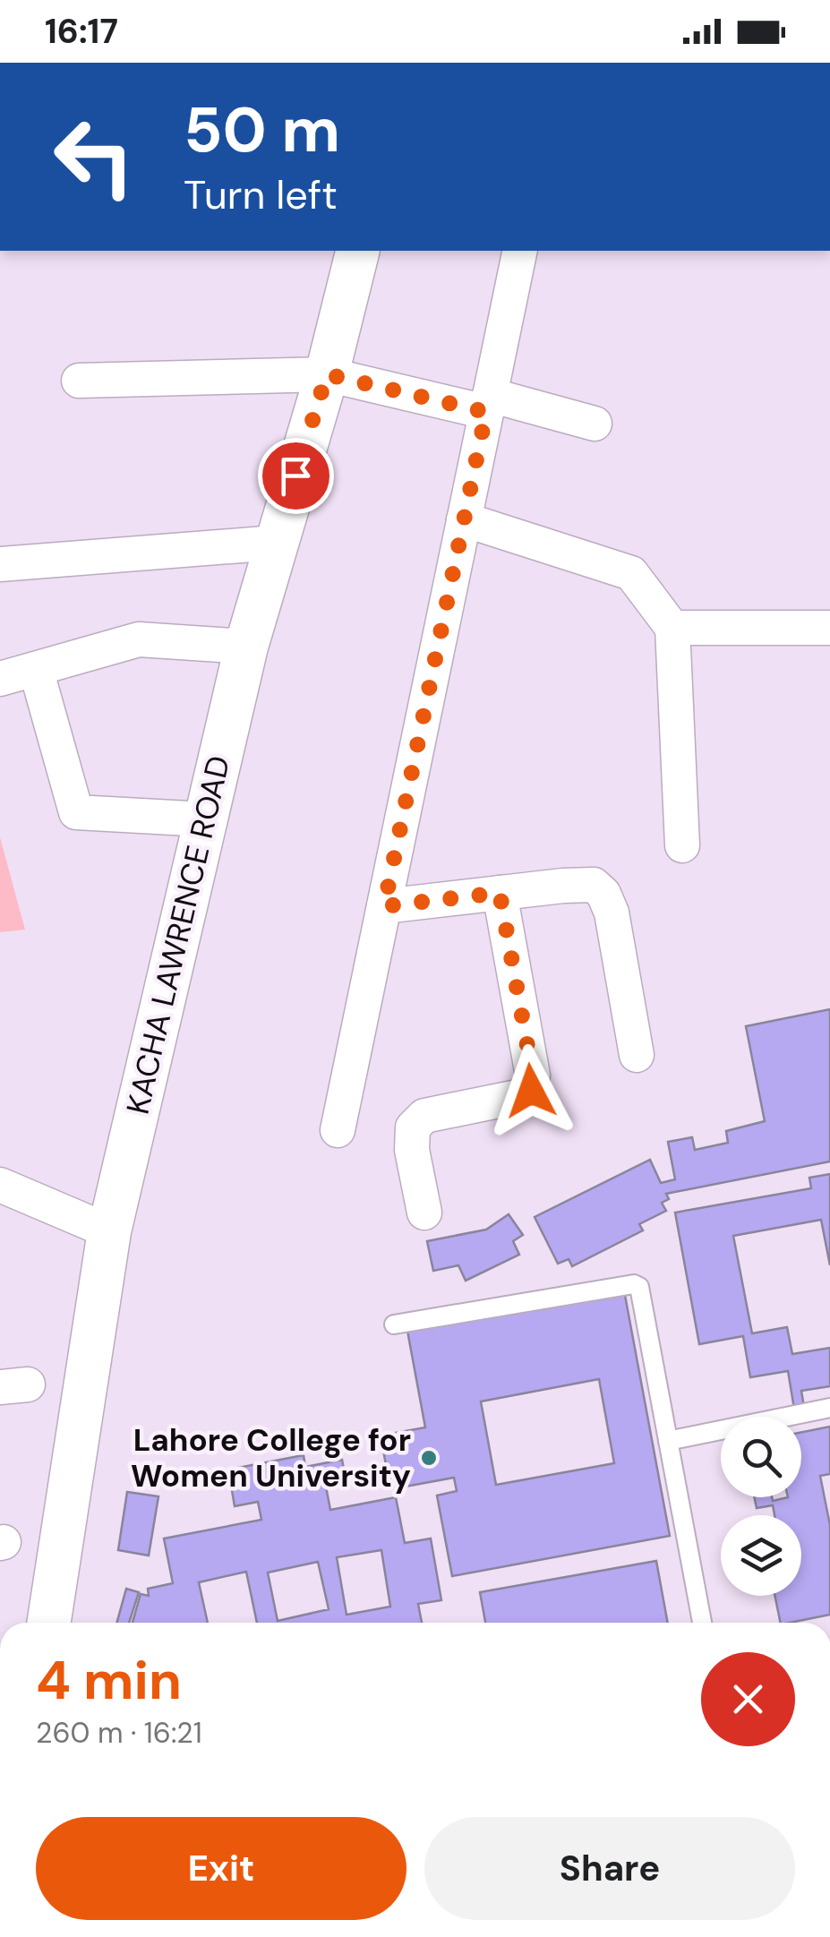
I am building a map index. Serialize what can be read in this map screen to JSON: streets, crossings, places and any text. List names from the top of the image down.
{
  "streets": {
    "street": ["KACHA LAWRENCE ROAD"]
  },
  "places": ["Lahore College for Women University"],
  "page": {
    "status": "16:17",
    "turn": ["50 m", "Turn left"],
    "heading": ["4 min", "260 m · 16:21"],
    "buttons": ["Exit", "Share"]
  }
}
